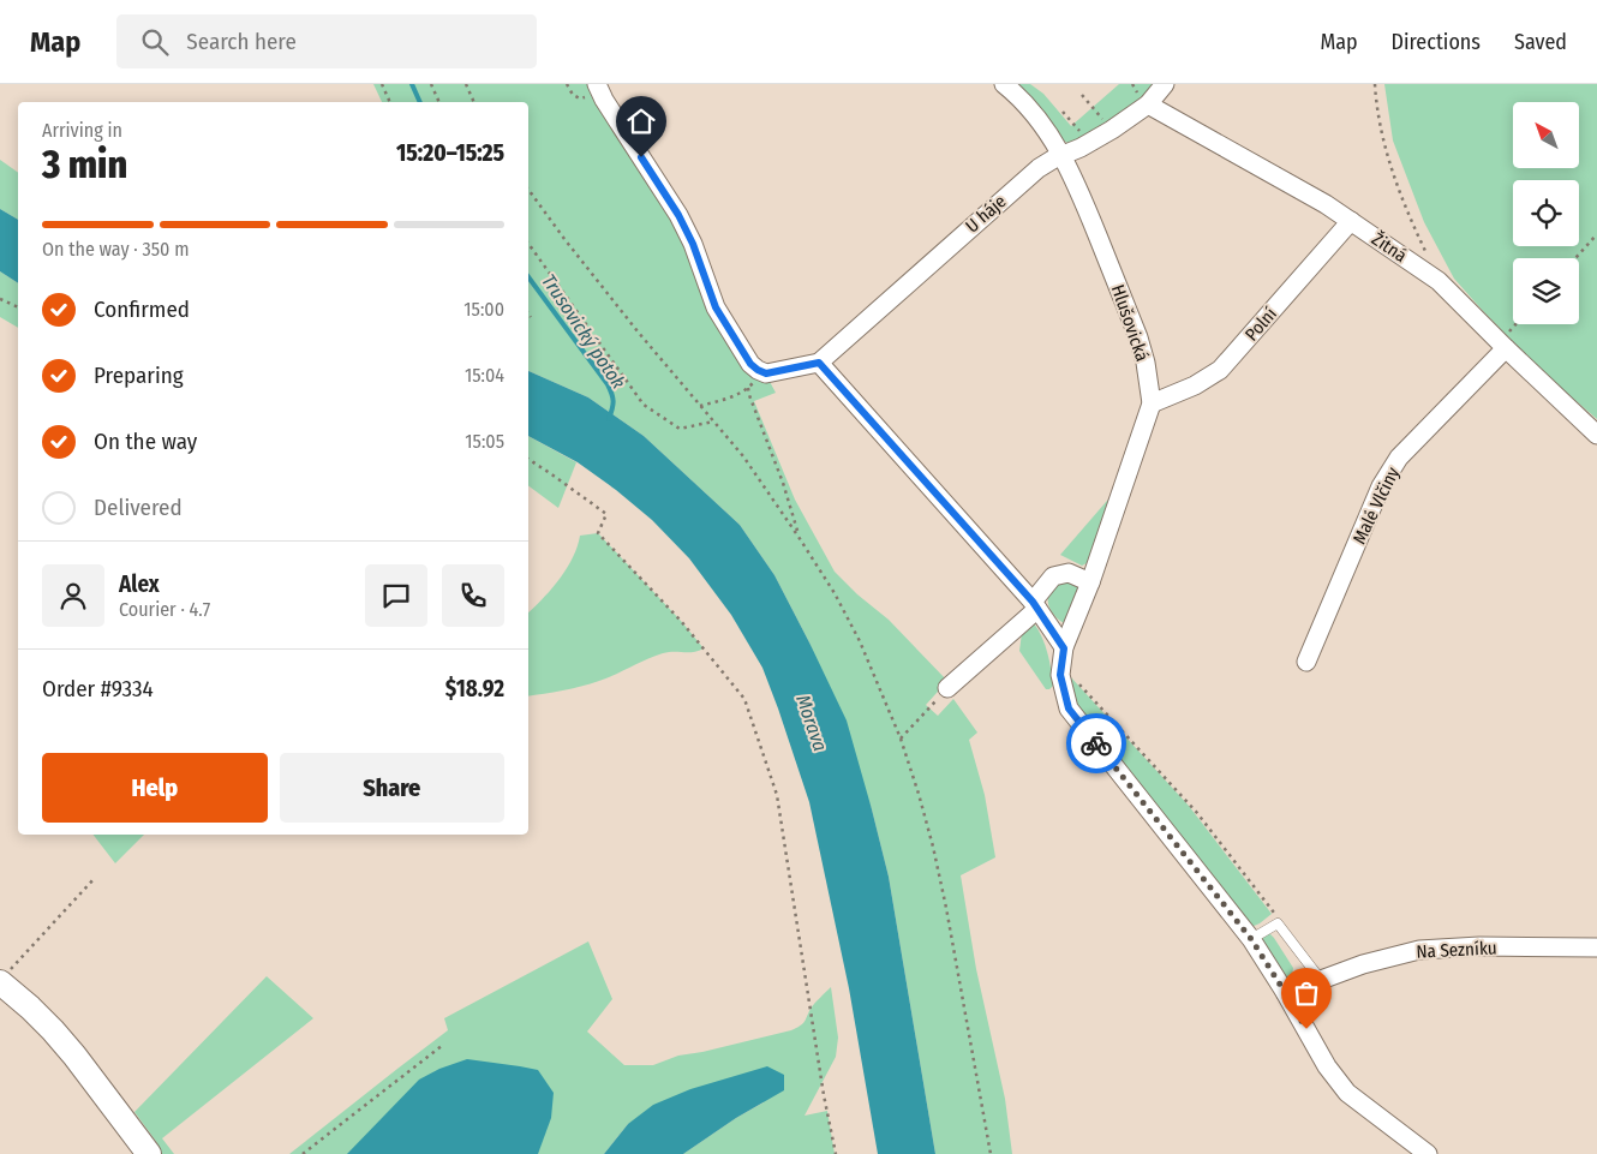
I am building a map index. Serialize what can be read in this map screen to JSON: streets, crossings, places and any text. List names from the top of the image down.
{
  "streets": {
    "street": [
      "U háje",
      "Žitná",
      "Hlušovická",
      "Polní",
      "Malé Vlčiny",
      "Na Sezníku"
    ]
  },
  "crossings": [
    ["U háje", "Žitná"],
    ["U háje", "Hlušovická"],
    ["Žitná", "Polní"],
    ["Žitná", "Malé Vlčiny"],
    ["Hlušovická", "Polní"]
  ],
  "water": ["Trusovický potok", "Morava"],
  "north": "top left",
  "page": {
    "header": "Map",
    "search": "Search here",
    "nav": ["Map", "Directions", "Saved"],
    "heading": ["3 min", "Arriving in", "15:20–15:25"],
    "panel": [
      "Alex",
      "Courier · 4.7",
      "Order #9334",
      "$18.92"
    ],
    "bar": "On the way · 350 m",
    "list": [
      ["Confirmed", "15:00"],
      ["Preparing", "15:04"],
      ["On the way", "15:05"],
      "Delivered"
    ],
    "buttons": ["Help", "Share"]
  }
}
